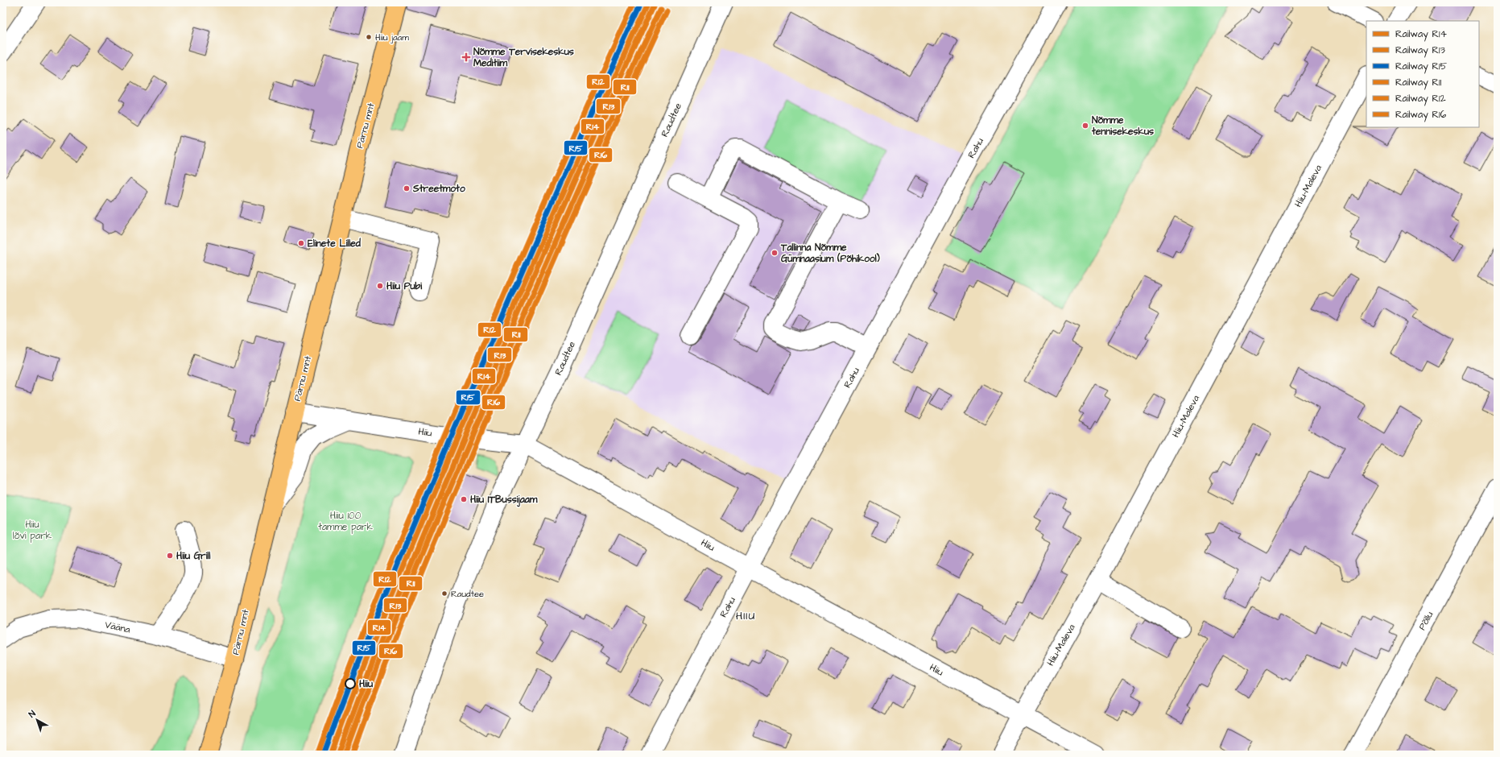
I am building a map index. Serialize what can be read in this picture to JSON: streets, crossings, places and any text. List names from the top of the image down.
{
  "streets": {
    "main road": ["Pärnu mnt"],
    "street": [
      "Raudtee",
      "Rahu",
      "Hiiu-Maleva",
      "Hiiu",
      "Põllu",
      "Vääna"
    ]
  },
  "crossings": [
    ["Raudtee", "Hiiu"],
    ["Pärnu mnt", "Hiiu"],
    ["Pärnu mnt", "Vääna"],
    ["Rahu", "Hiiu"],
    ["Hiiu-Maleva", "Hiiu"]
  ],
  "districts": ["HIIU"],
  "parks": ["Hiiu 100 tamme park", "Hiiu lõvi park"],
  "places": {
    "other": [
      "Hiiu jaam",
      "Nõmme tennisekeskus",
      "Streetmoto",
      "Elinete Lilled",
      "Tallinna Nõmme Gümnaasium (Põhikool)",
      "Hiiu Pubi",
      "Hiiu ITBussijaam",
      "Hiiu Grill",
      "Raudtee",
      "Hiiu"
    ],
    "health": ["Nõmme Tervisekeskus Meditiim"]
  },
  "lines": [
    "rail line R14",
    "rail line R15",
    "rail line R12",
    "rail line R13",
    "rail line R11",
    "rail line R16"
  ],
  "legend": [
    "Railway R14",
    "Railway R13",
    "Railway R15",
    "Railway R11",
    "Railway R12",
    "Railway R16"
  ],
  "north": "top left"
}
